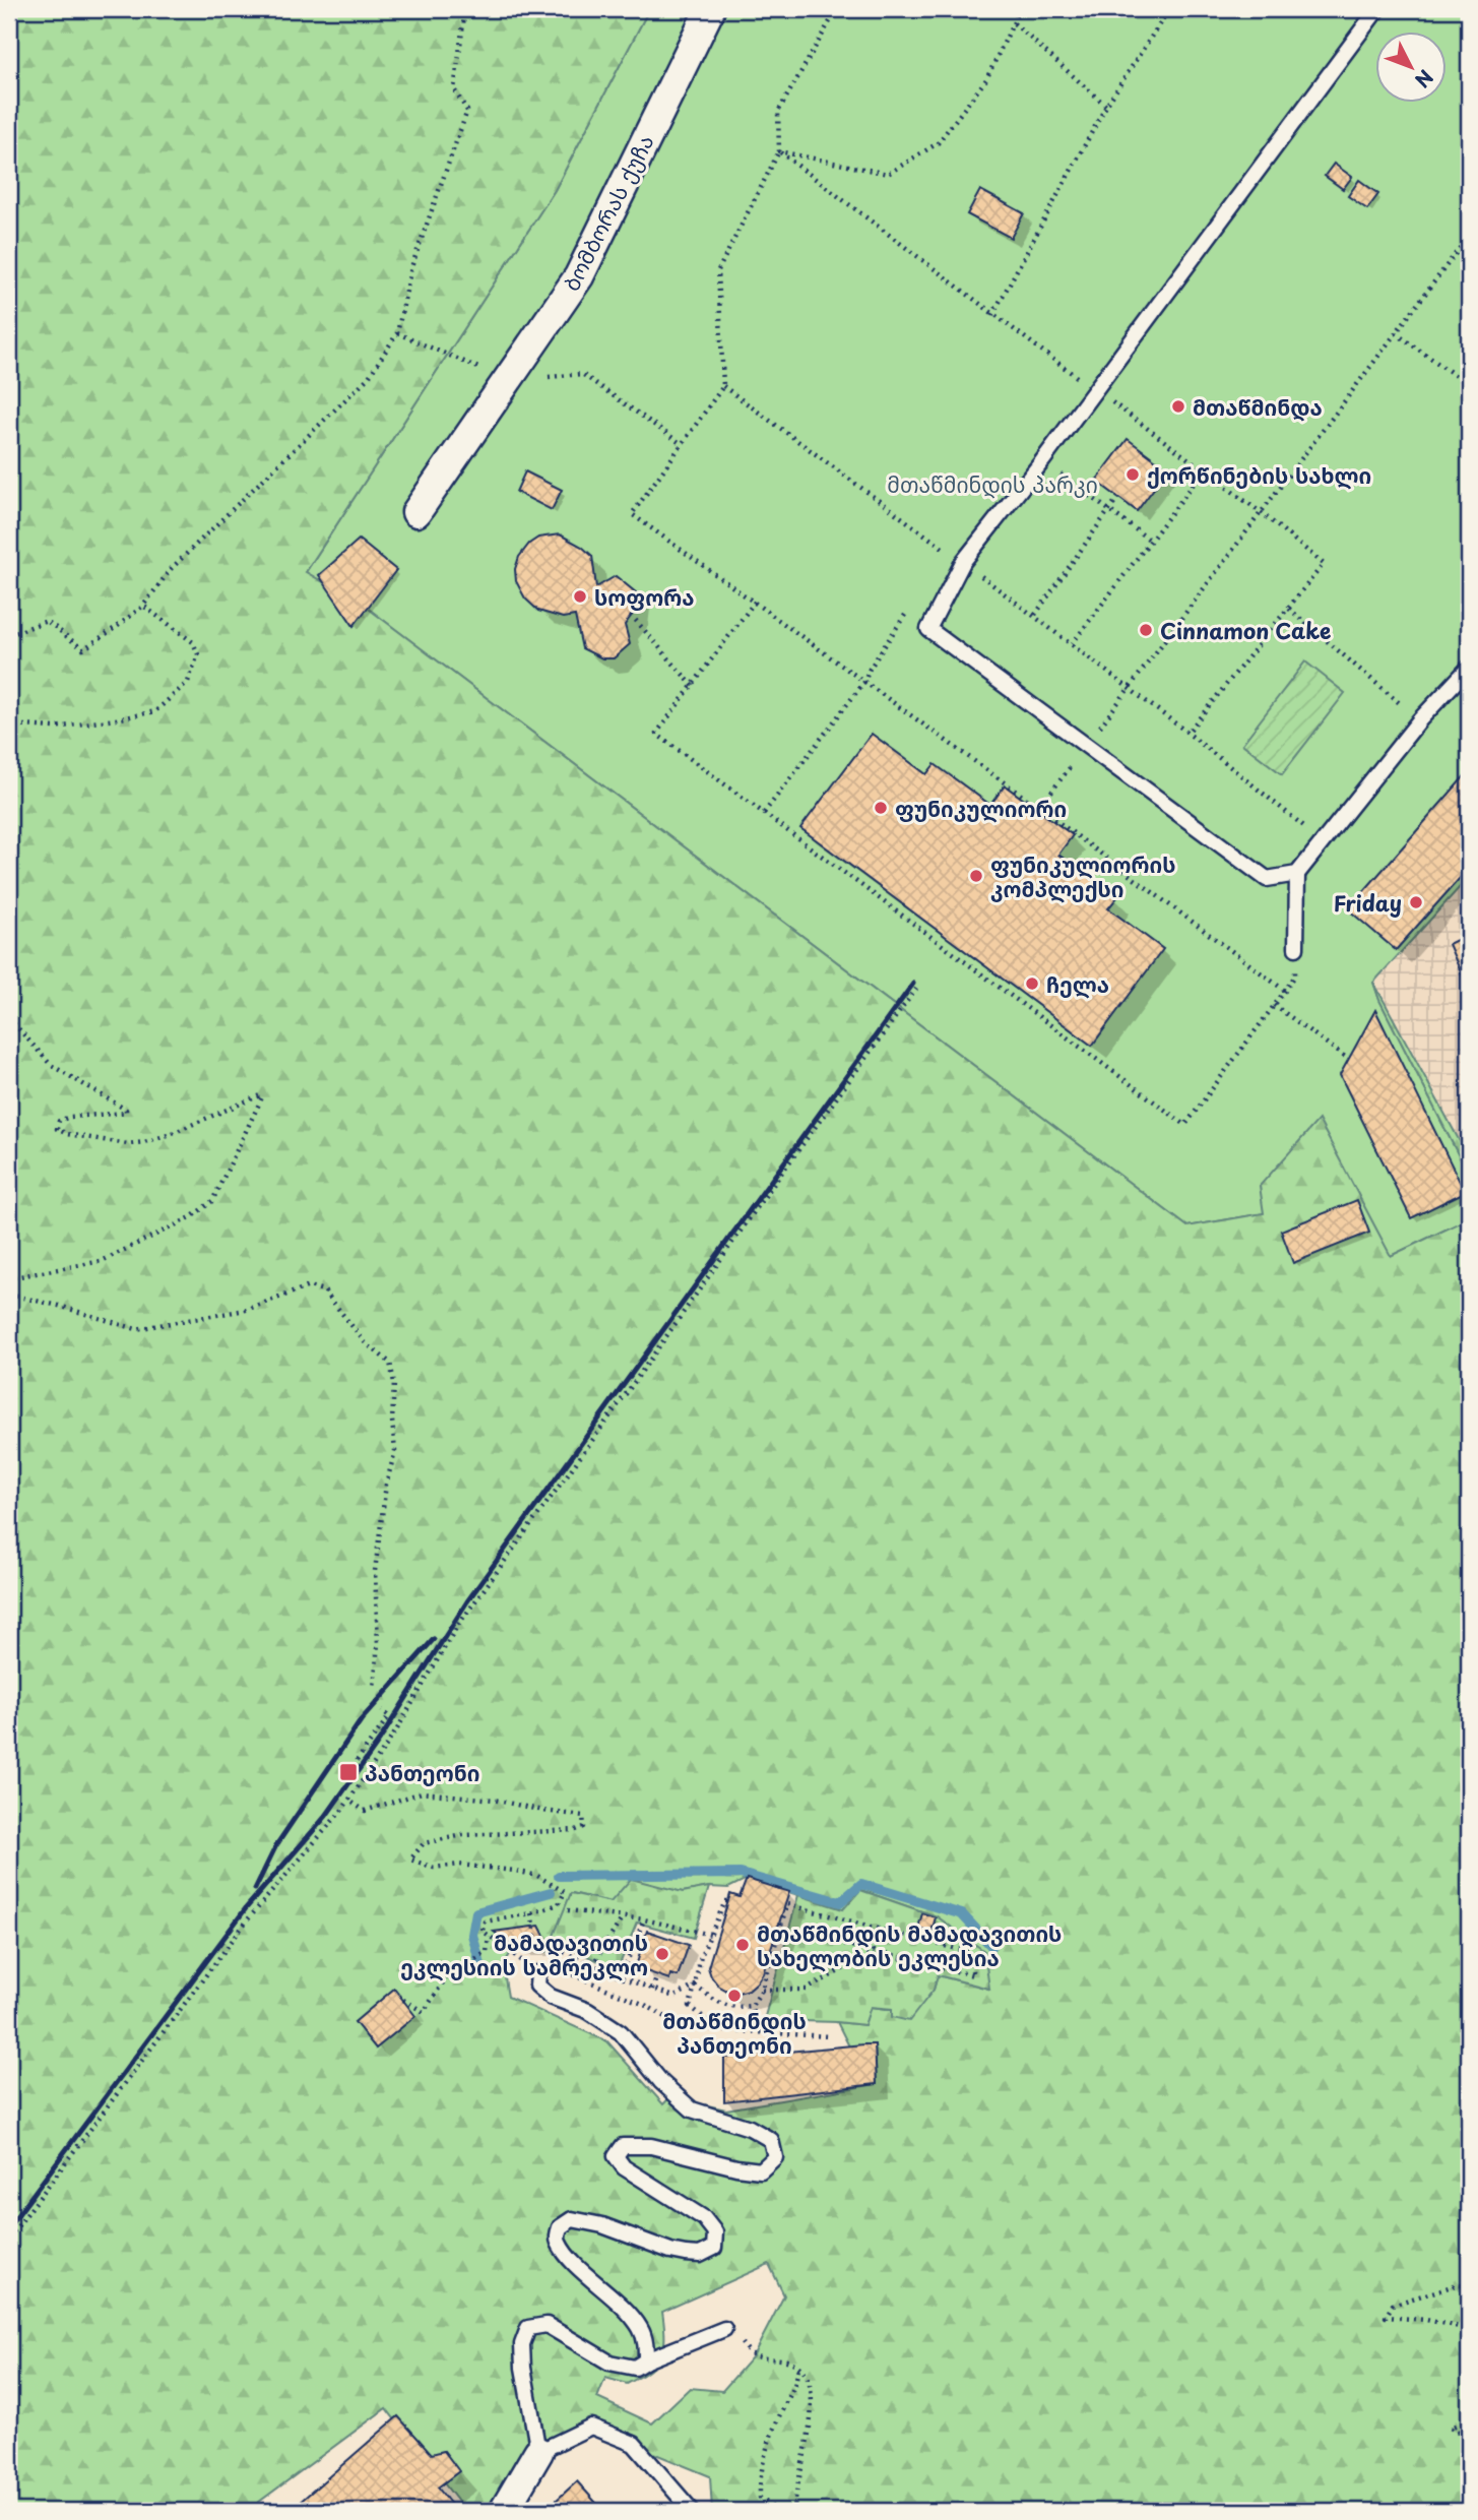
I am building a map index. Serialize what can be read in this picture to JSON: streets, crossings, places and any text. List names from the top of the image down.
{
  "streets": {
    "street": ["ბომბორას ქუჩა"]
  },
  "parks": ["მთაწმინდის პარკი"],
  "places": {
    "other": [
      "მთაწმინდა",
      "ქორწინების სახლი",
      "სოფორა",
      "Cinnamon Cake",
      "ფუნიკულიორი",
      "ფუნიკულიორის კომპლექსი",
      "Friday",
      "ჩელა",
      "მთაწმინდის მამადავითის სახელობის ეკლესია",
      "მამადავითის ეკლესიის სამრეკლო",
      "მთაწმინდის პანთეონი"
    ],
    "transit": ["პანთეონი"]
  },
  "north": "bottom right"
}
